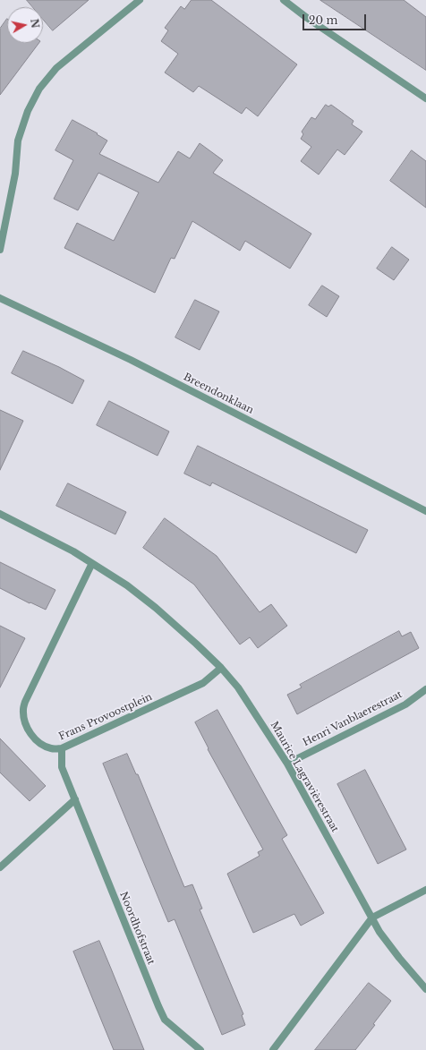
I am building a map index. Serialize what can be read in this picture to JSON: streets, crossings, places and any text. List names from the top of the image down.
{
  "streets": {
    "street": [
      "Breendonklaan",
      "Frans Provoostplein",
      "Henri Vanblaerestraat",
      "Maurice Lagravièrestraat",
      "Noordhofstraat"
    ]
  },
  "crossings": [
    ["Frans Provoostplein", "Maurice Lagravièrestraat"],
    ["Frans Provoostplein", "Noordhofstraat"],
    ["Henri Vanblaerestraat", "Maurice Lagravièrestraat"]
  ],
  "scale_bar": "20 m",
  "north": "right"
}
